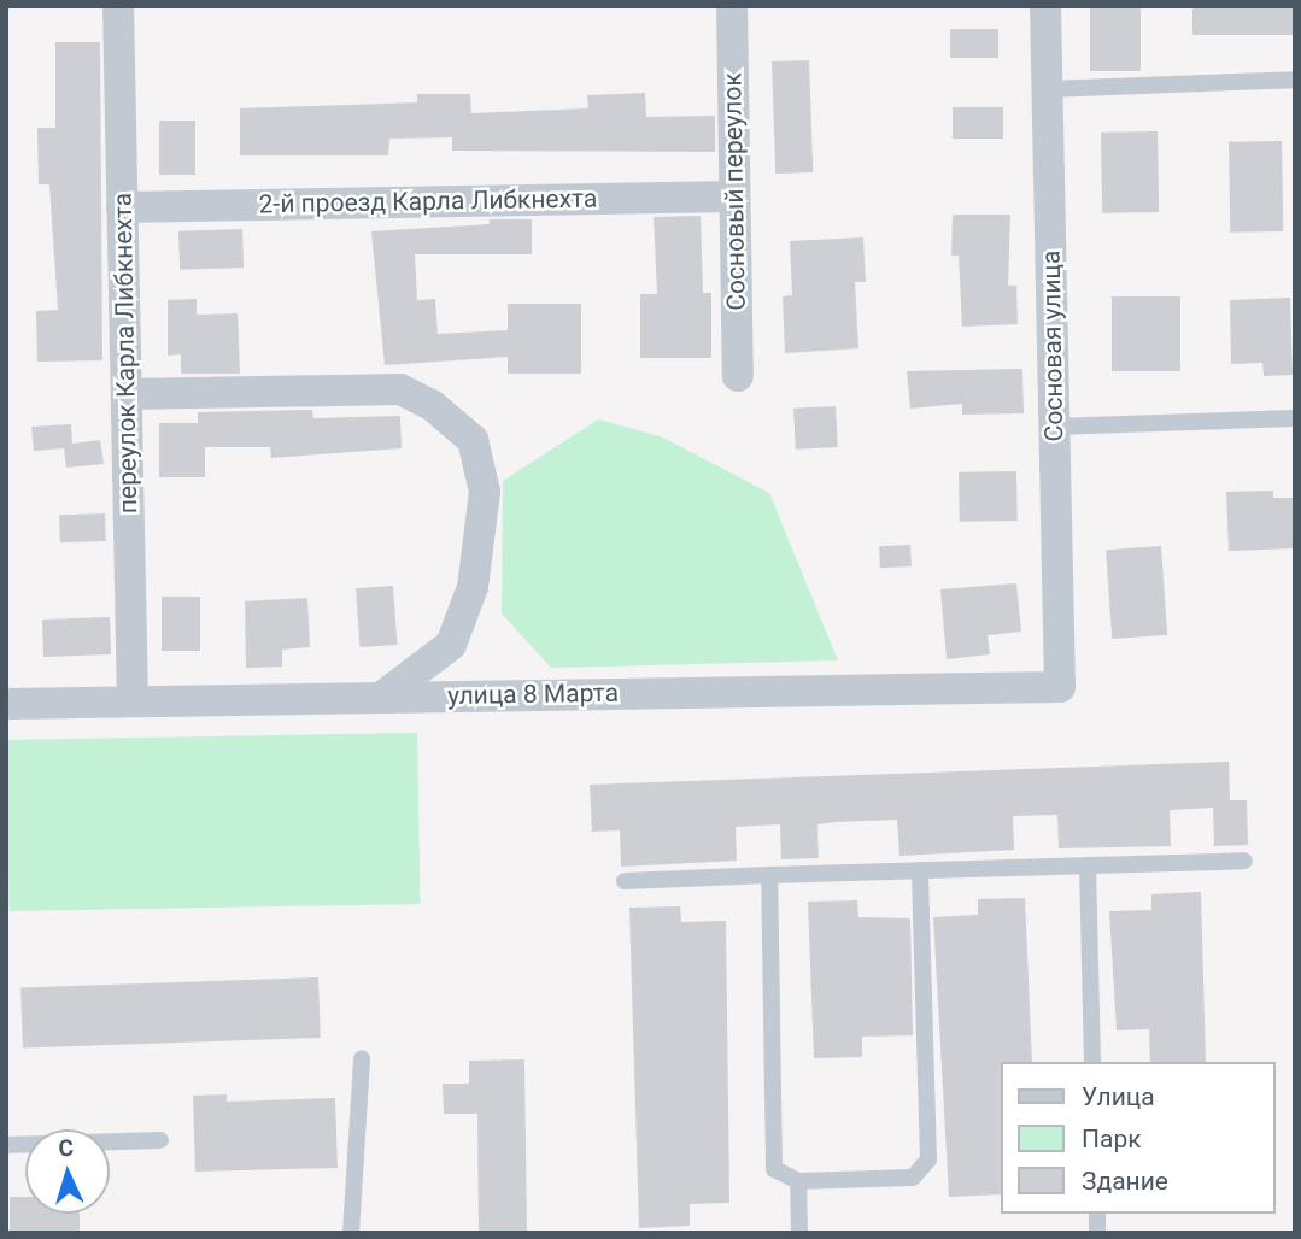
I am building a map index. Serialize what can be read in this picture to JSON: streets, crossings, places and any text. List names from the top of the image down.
{
  "streets": {
    "street": [
      "Сосновый переулок",
      "2-й проезд Карла Либкнехта",
      "Сосновая улица",
      "переулок Карла Либкнехта",
      "улица 8 Марта"
    ]
  },
  "crossings": [
    ["Сосновый переулок", "2-й проезд Карла Либкнехта"],
    ["2-й проезд Карла Либкнехта", "переулок Карла Либкнехта"],
    ["Сосновая улица", "улица 8 Марта"],
    ["переулок Карла Либкнехта", "улица 8 Марта"]
  ],
  "legend": ["Улица", "Парк", "Здание"],
  "north": "top"
}
